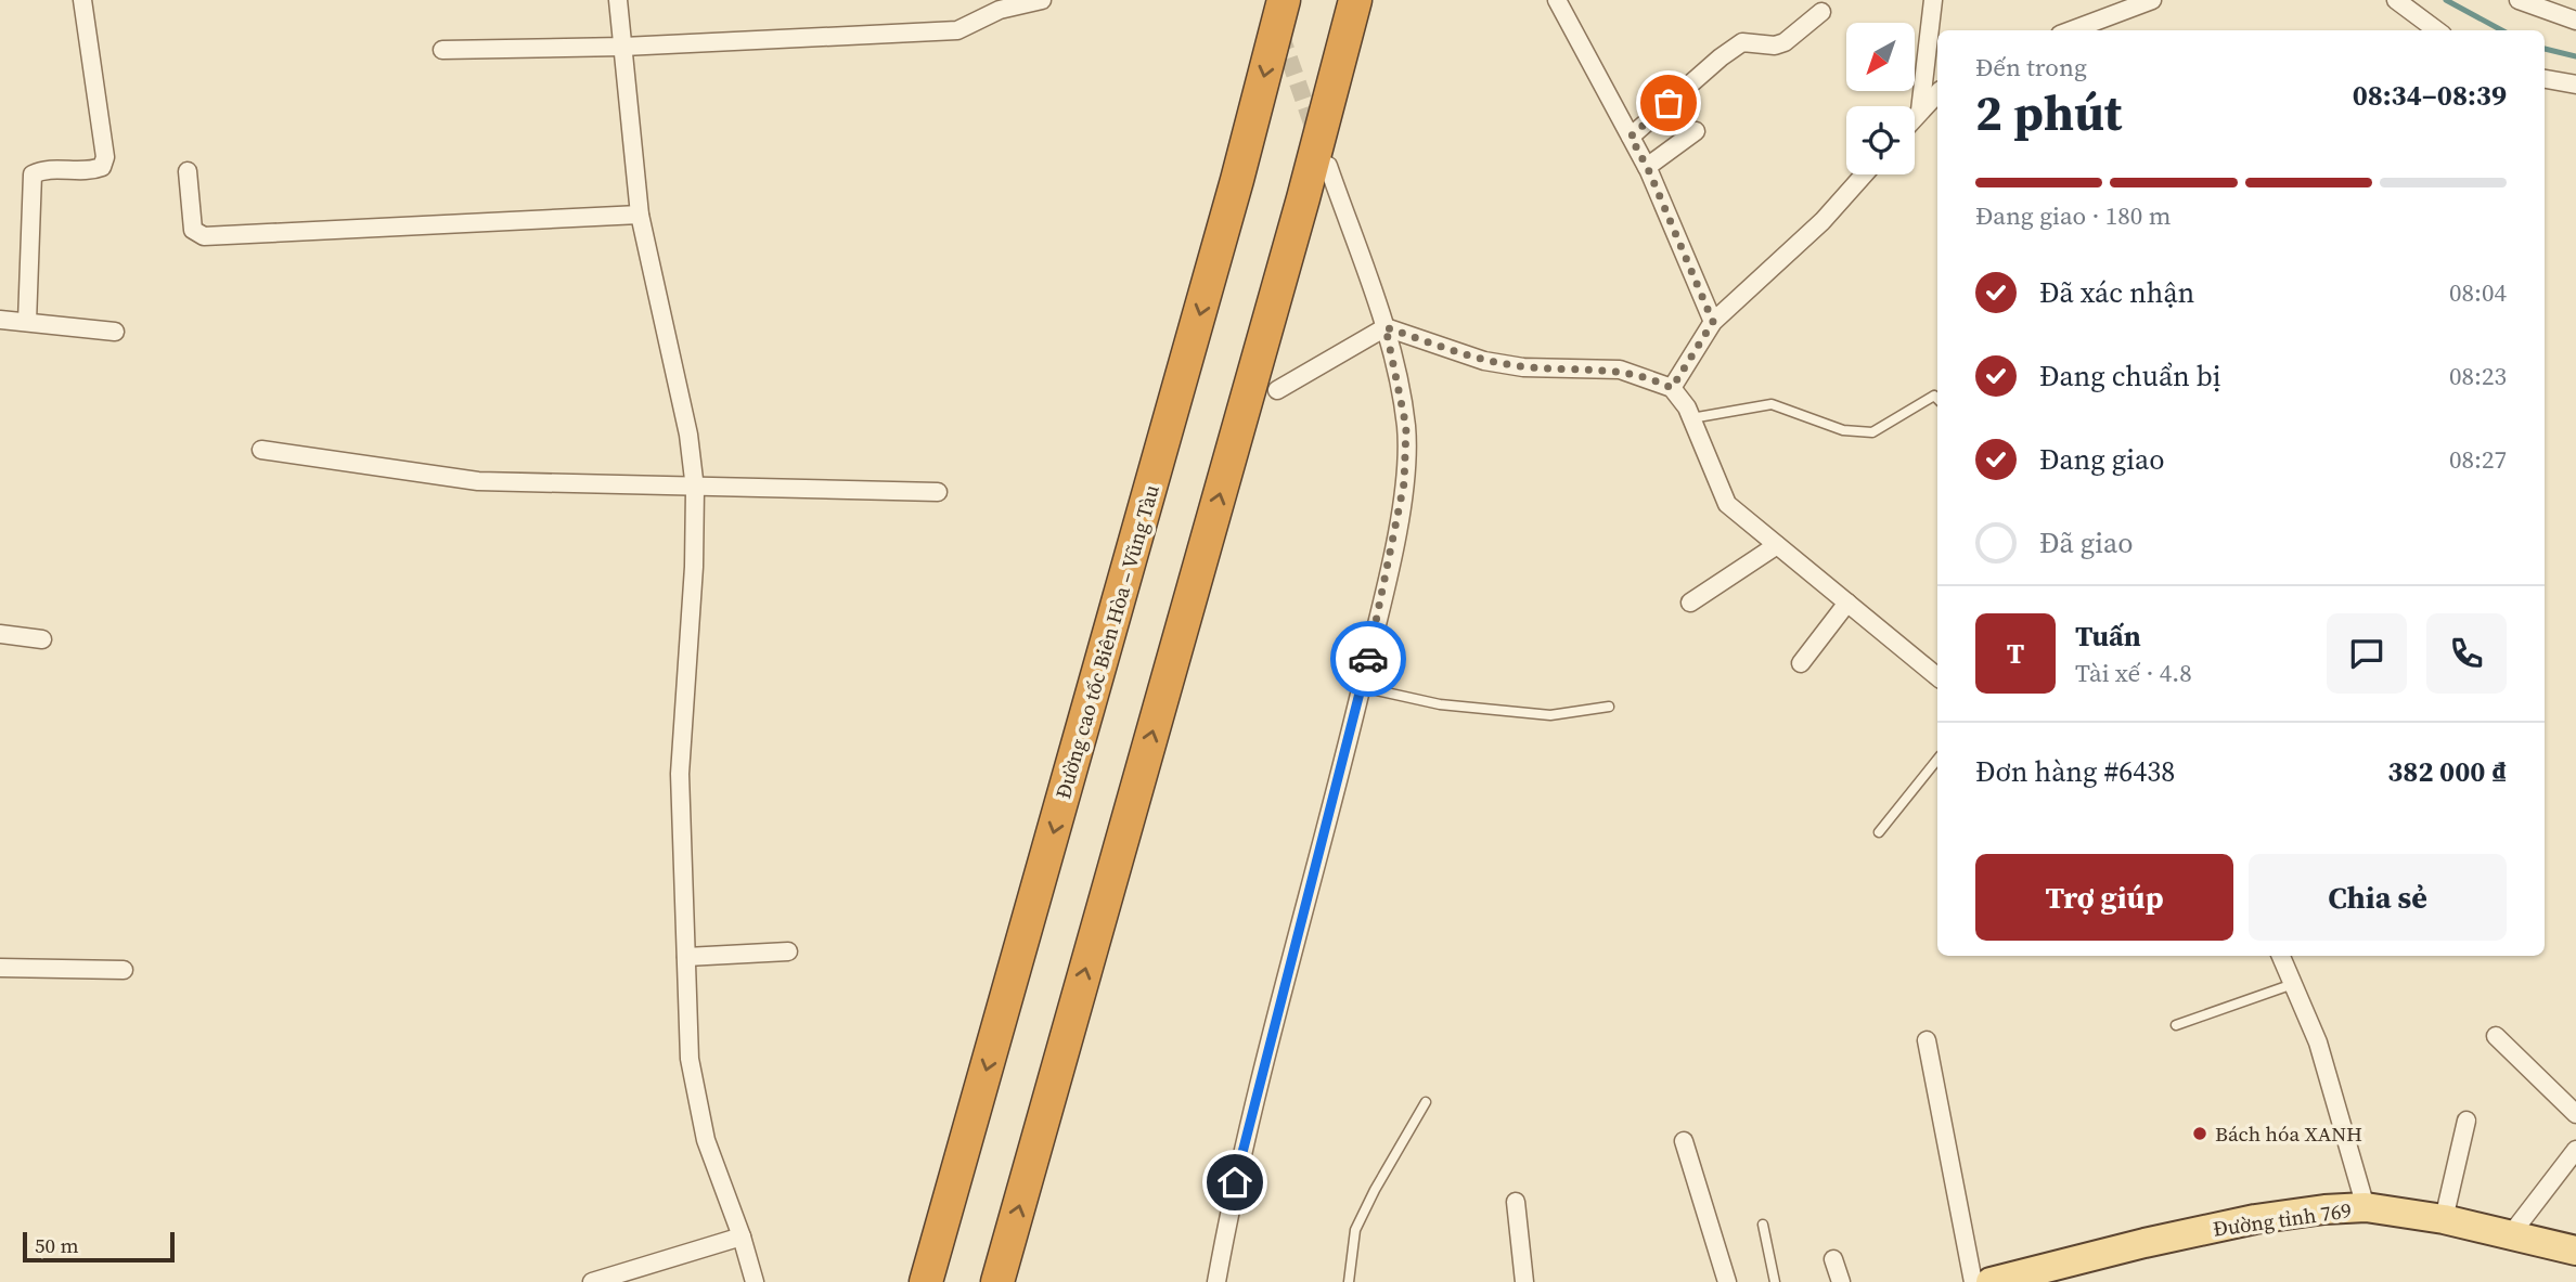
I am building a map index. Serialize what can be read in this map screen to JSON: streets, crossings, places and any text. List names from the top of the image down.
{
  "streets": {
    "highway": ["Đường cao tốc Biên Hòa – Vũng Tàu"],
    "main road": ["Đường tỉnh 769"]
  },
  "places": ["Bách hóa XANH"],
  "scale_bar": "50 m",
  "north": "bottom left",
  "page": {
    "heading": ["2 phút", "Đến trong", "08:34–08:39"],
    "panel": [
      "Tuấn",
      "Tài xế · 4.8",
      "Đơn hàng #6438",
      "382 000 ₫"
    ],
    "bar": "Đang giao · 180 m",
    "list": [
      ["Đã xác nhận", "08:04"],
      ["Đang chuẩn bị", "08:23"],
      ["Đang giao", "08:27"],
      "Đã giao"
    ],
    "round": "T",
    "buttons": ["Trợ giúp", "Chia sẻ"],
    "scale": "50 m"
  }
}
